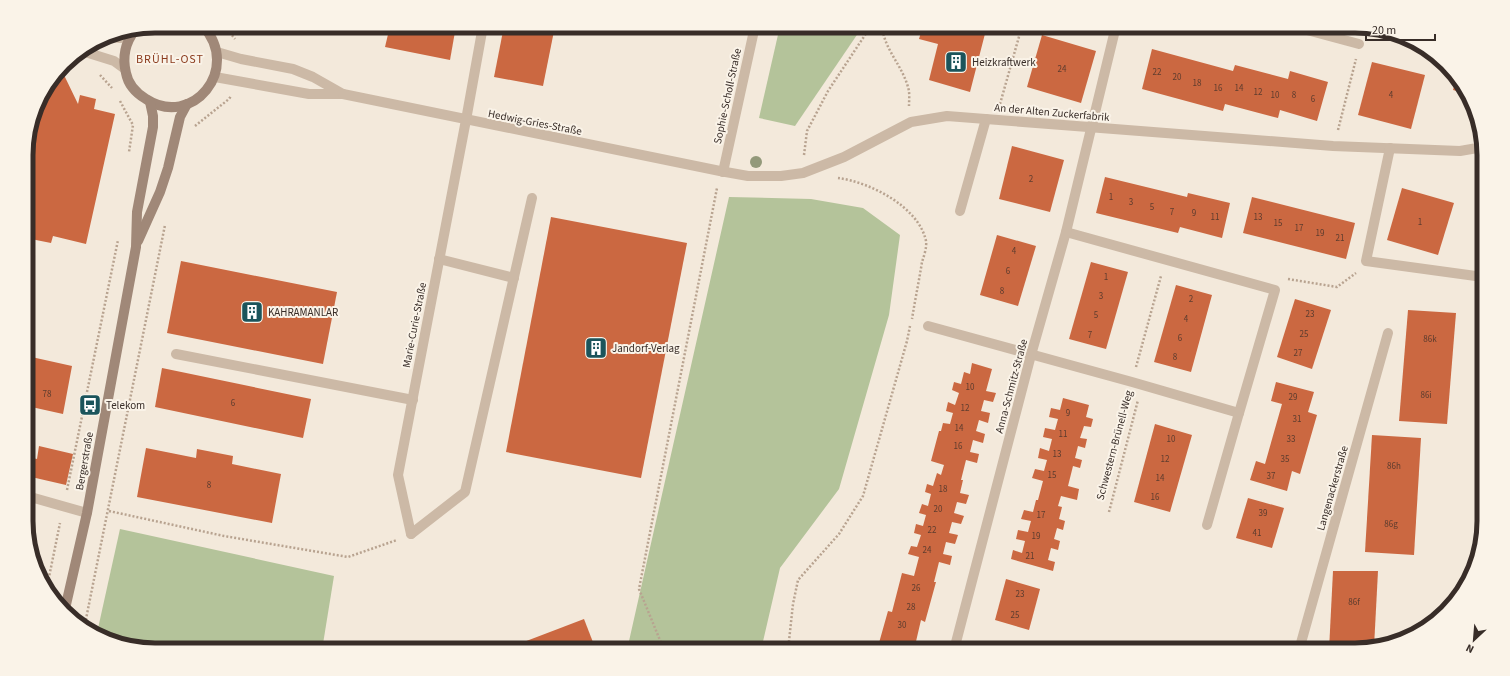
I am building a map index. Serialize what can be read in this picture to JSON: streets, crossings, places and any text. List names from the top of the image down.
{
  "streets": {
    "street": [
      "Sophie-Scholl-Straße",
      "An der Alten Zuckerfabrik",
      "Hedwig-Gries-Straße",
      "Marie-Curie-Straße",
      "Anna-Schmitz-Straße",
      "Schwestern-Brünell-Weg",
      "Bergerstraße",
      "Langenackerstraße"
    ]
  },
  "crossings": [
    ["Sophie-Scholl-Straße", "An der Alten Zuckerfabrik"],
    ["Sophie-Scholl-Straße", "Hedwig-Gries-Straße"],
    ["An der Alten Zuckerfabrik", "Hedwig-Gries-Straße"],
    ["An der Alten Zuckerfabrik", "Anna-Schmitz-Straße"],
    ["Hedwig-Gries-Straße", "Marie-Curie-Straße"],
    ["Anna-Schmitz-Straße", "Schwestern-Brünell-Weg"]
  ],
  "districts": ["BRÜHL-OST"],
  "places": {
    "building": ["Heizkraftwerk", "KAHRAMANLAR", "Jandorf-Verlag"],
    "bus stop": ["Telekom"]
  },
  "house_numbers": [
    "24",
    "22",
    "20",
    "18",
    "16",
    "14",
    "12",
    "10",
    "8",
    "4",
    "6",
    "2",
    "1",
    "3",
    "5",
    "7",
    "9",
    "11",
    "13",
    "1",
    "15",
    "17",
    "19",
    "21",
    "4",
    "6",
    "1",
    "8",
    "3",
    "2",
    "23",
    "5",
    "4",
    "25",
    "7",
    "6",
    "86k",
    "27",
    "8",
    "10",
    "78",
    "86i",
    "29",
    "6",
    "12",
    "9",
    "31",
    "14",
    "11",
    "10",
    "33",
    "16",
    "13",
    "12",
    "35",
    "86h",
    "15",
    "37",
    "14",
    "8",
    "18",
    "16",
    "20",
    "39",
    "17",
    "86g",
    "22",
    "41",
    "19",
    "24",
    "21",
    "26",
    "23",
    "86f",
    "28",
    "25",
    "30"
  ],
  "scale_bar": "20 m",
  "north": "bottom left"
}
